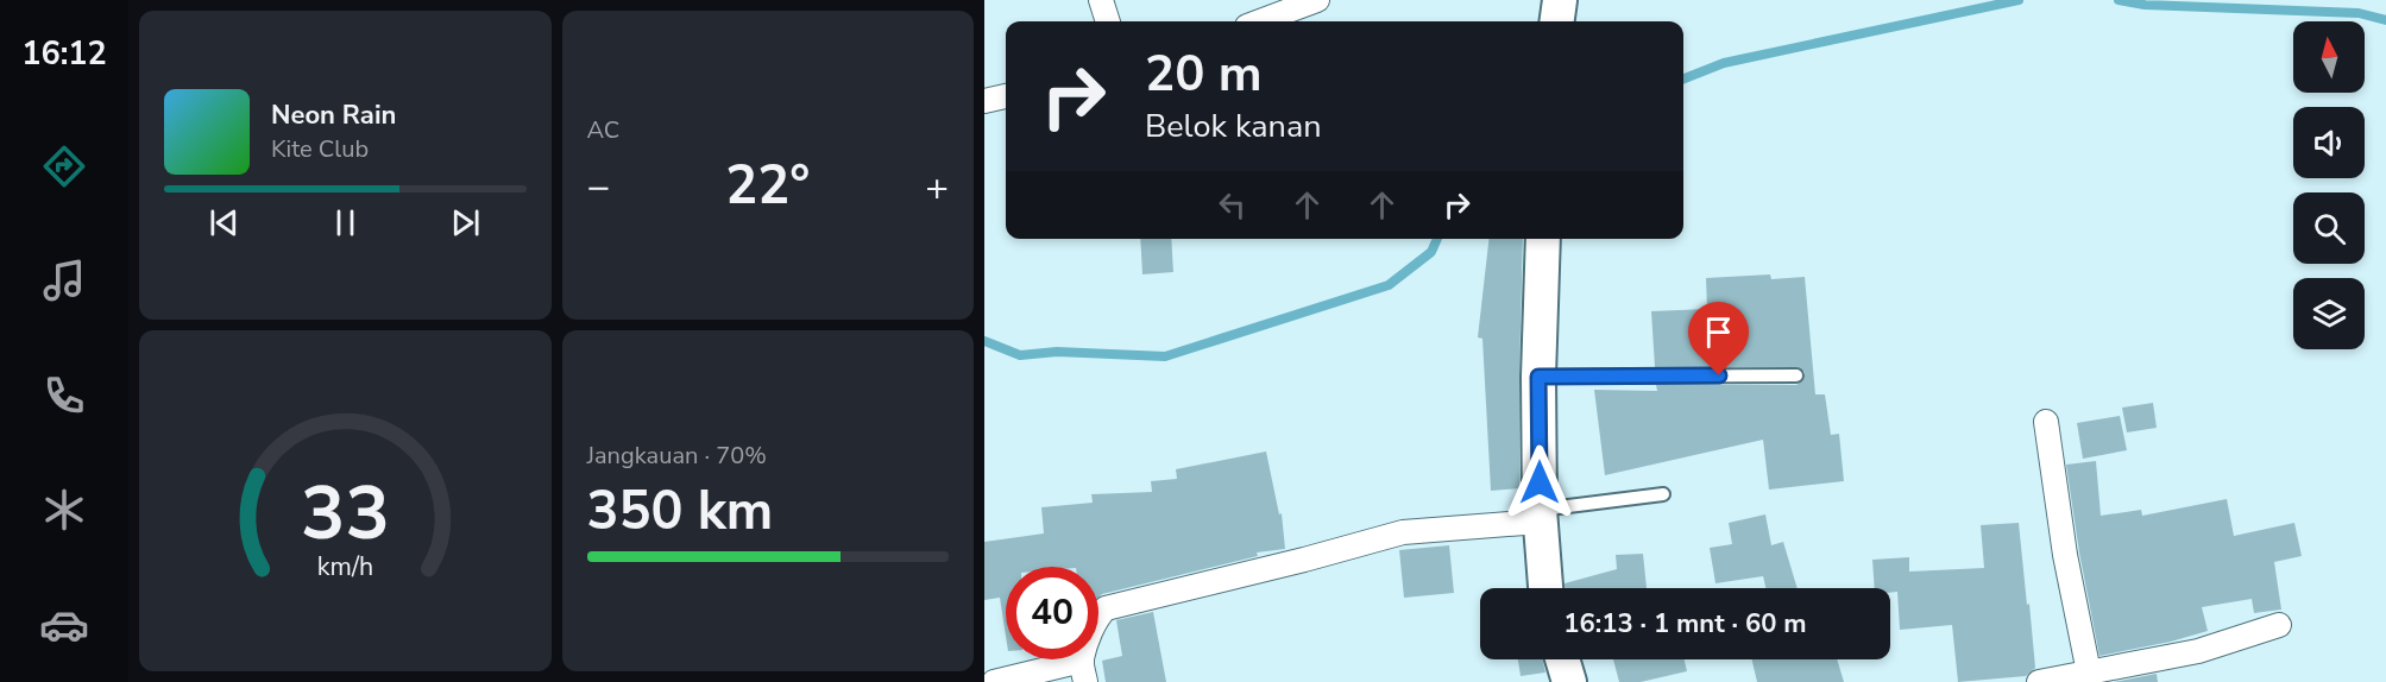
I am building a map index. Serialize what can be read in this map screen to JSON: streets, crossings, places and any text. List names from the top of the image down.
{
  "north": "top",
  "page": {
    "tabs": "16:12",
    "tile": [
      "AC",
      ["Jangkauan · 70%", "350 km"]
    ],
    "turn": ["20 m", "Belok kanan"],
    "song": ["Neon Rain", "Kite Club"],
    "heat": ["−", "22°", "+"],
    "limit": "40",
    "trip": "16:13 · 1 mnt · 60 m",
    "gauge": ["33", "km/h"]
  }
}
